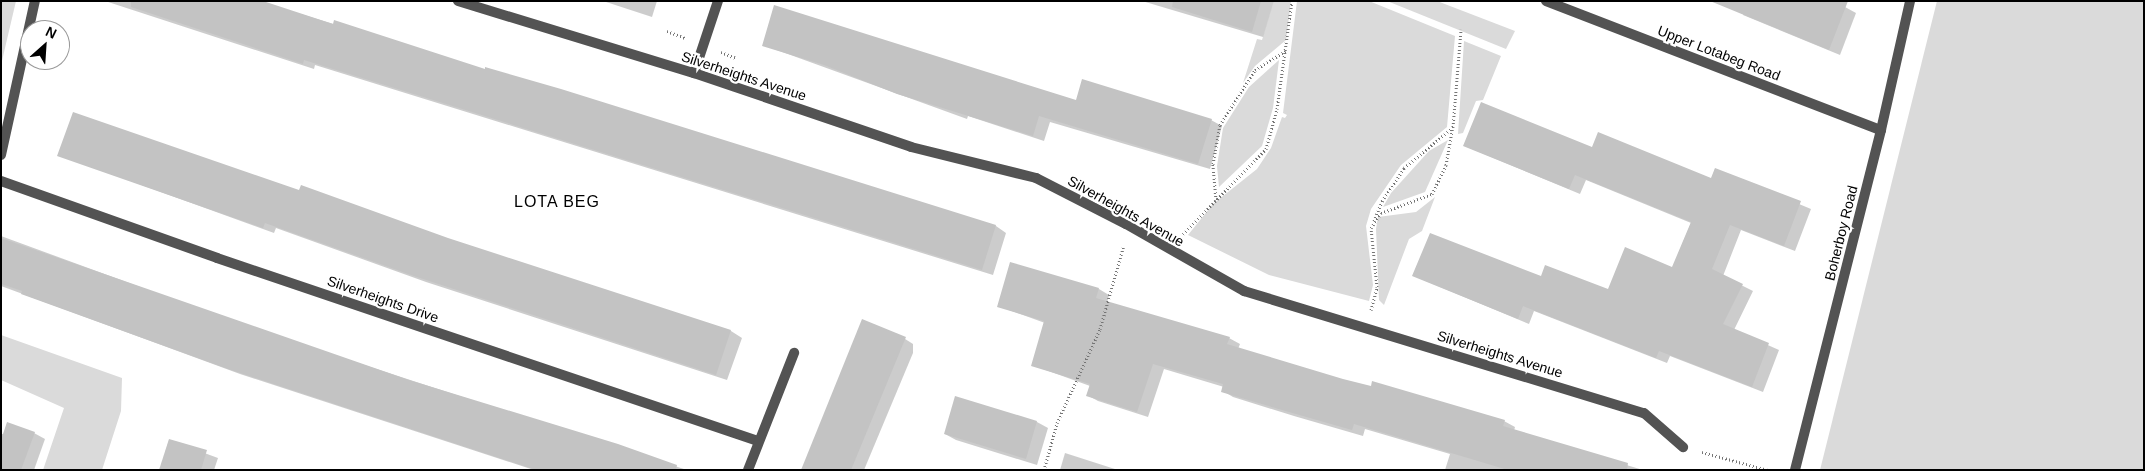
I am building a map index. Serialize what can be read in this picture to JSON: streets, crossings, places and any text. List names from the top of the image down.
{
  "streets": {
    "street": [
      "Upper Lotabeg Road",
      "Silverheights Avenue",
      "Boherboy Road",
      "Silverheights Drive"
    ]
  },
  "crossings": [
    ["Upper Lotabeg Road", "Boherboy Road"]
  ],
  "districts": ["LOTA BEG"],
  "north": "top right"
}
